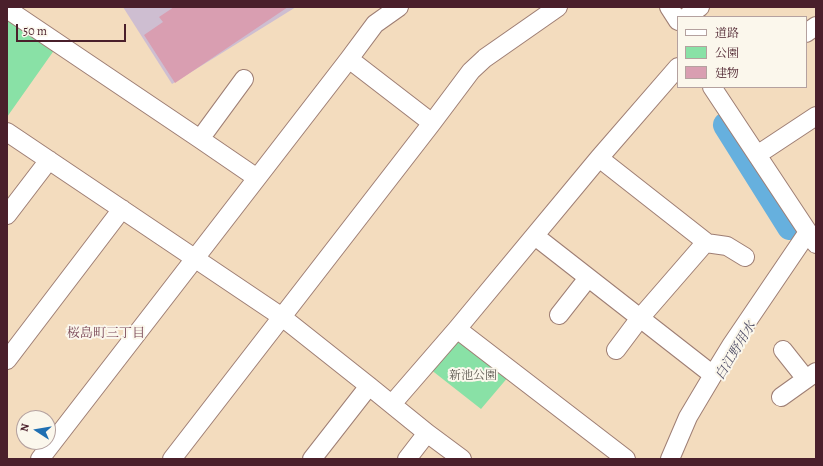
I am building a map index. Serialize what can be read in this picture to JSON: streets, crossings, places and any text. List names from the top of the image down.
{
  "districts": ["桜島町三丁目"],
  "water": ["白江野用水"],
  "parks": ["新池公園"],
  "legend": ["道路", "公園", "建物"],
  "scale_bar": "50 m",
  "north": "left"
}
